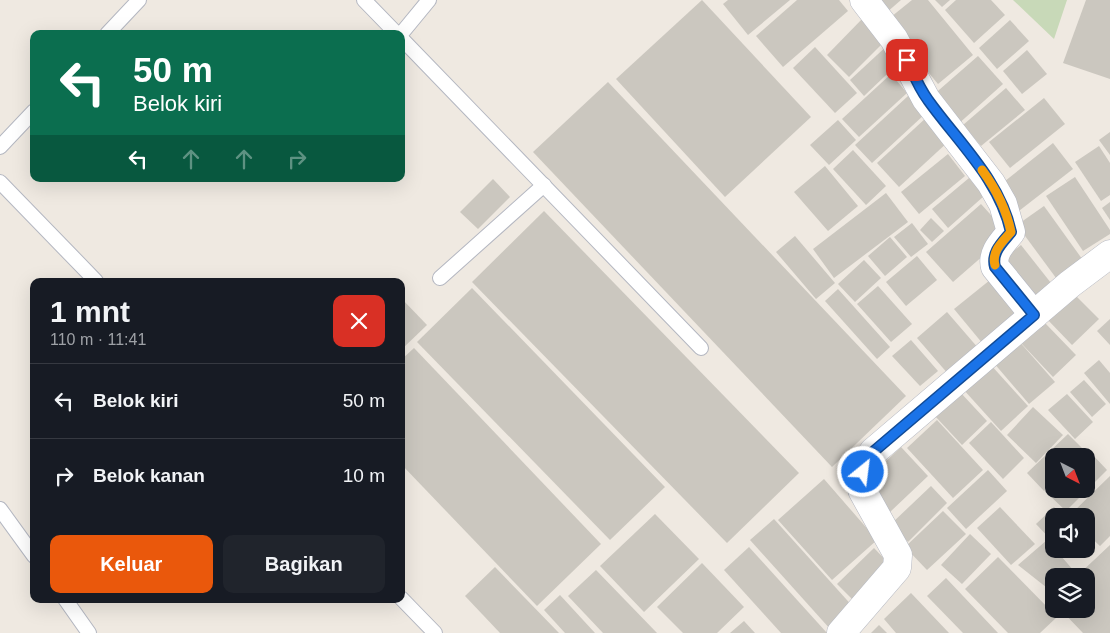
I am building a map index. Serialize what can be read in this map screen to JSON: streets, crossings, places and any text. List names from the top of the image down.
{
  "north": "bottom right",
  "page": {
    "turn": ["50 m", "Belok kiri"],
    "heading": ["1 mnt", "110 m · 11:41"],
    "list": [
      {
        "name": "Belok kiri",
        "value": "50 m"
      },
      {
        "name": "Belok kanan",
        "value": "10 m"
      }
    ],
    "buttons": ["Keluar", "Bagikan"]
  }
}
